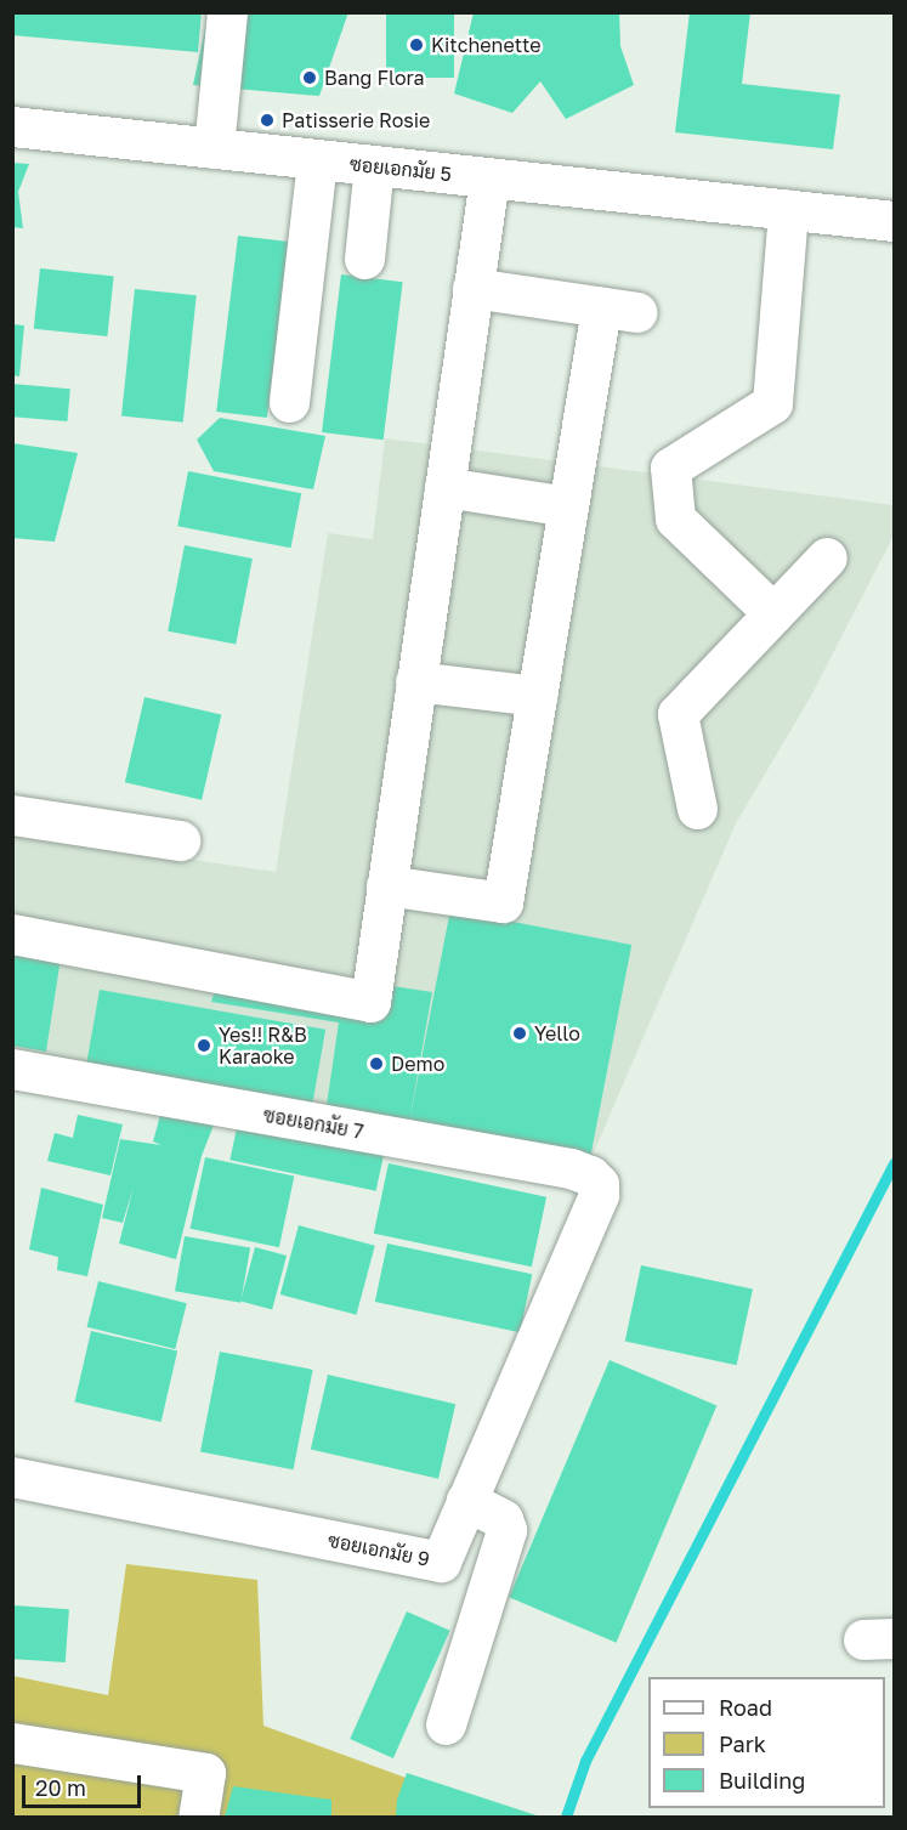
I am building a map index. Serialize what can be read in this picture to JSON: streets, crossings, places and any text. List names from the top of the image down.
{
  "streets": {
    "street": ["ซอยเอกมัย 5", "ซอยเอกมัย 7", "ซอยเอกมัย 9"]
  },
  "crossings": [
    ["ซอยเอกมัย 7", "ซอยเอกมัย 9"]
  ],
  "places": [
    "Kitchenette",
    "Bang Flora",
    "Patisserie Rosie",
    "Yello",
    "Yes!! R&B Karaoke",
    "Demo"
  ],
  "legend": ["Road", "Park", "Building"],
  "scale_bar": "20 m"
}
